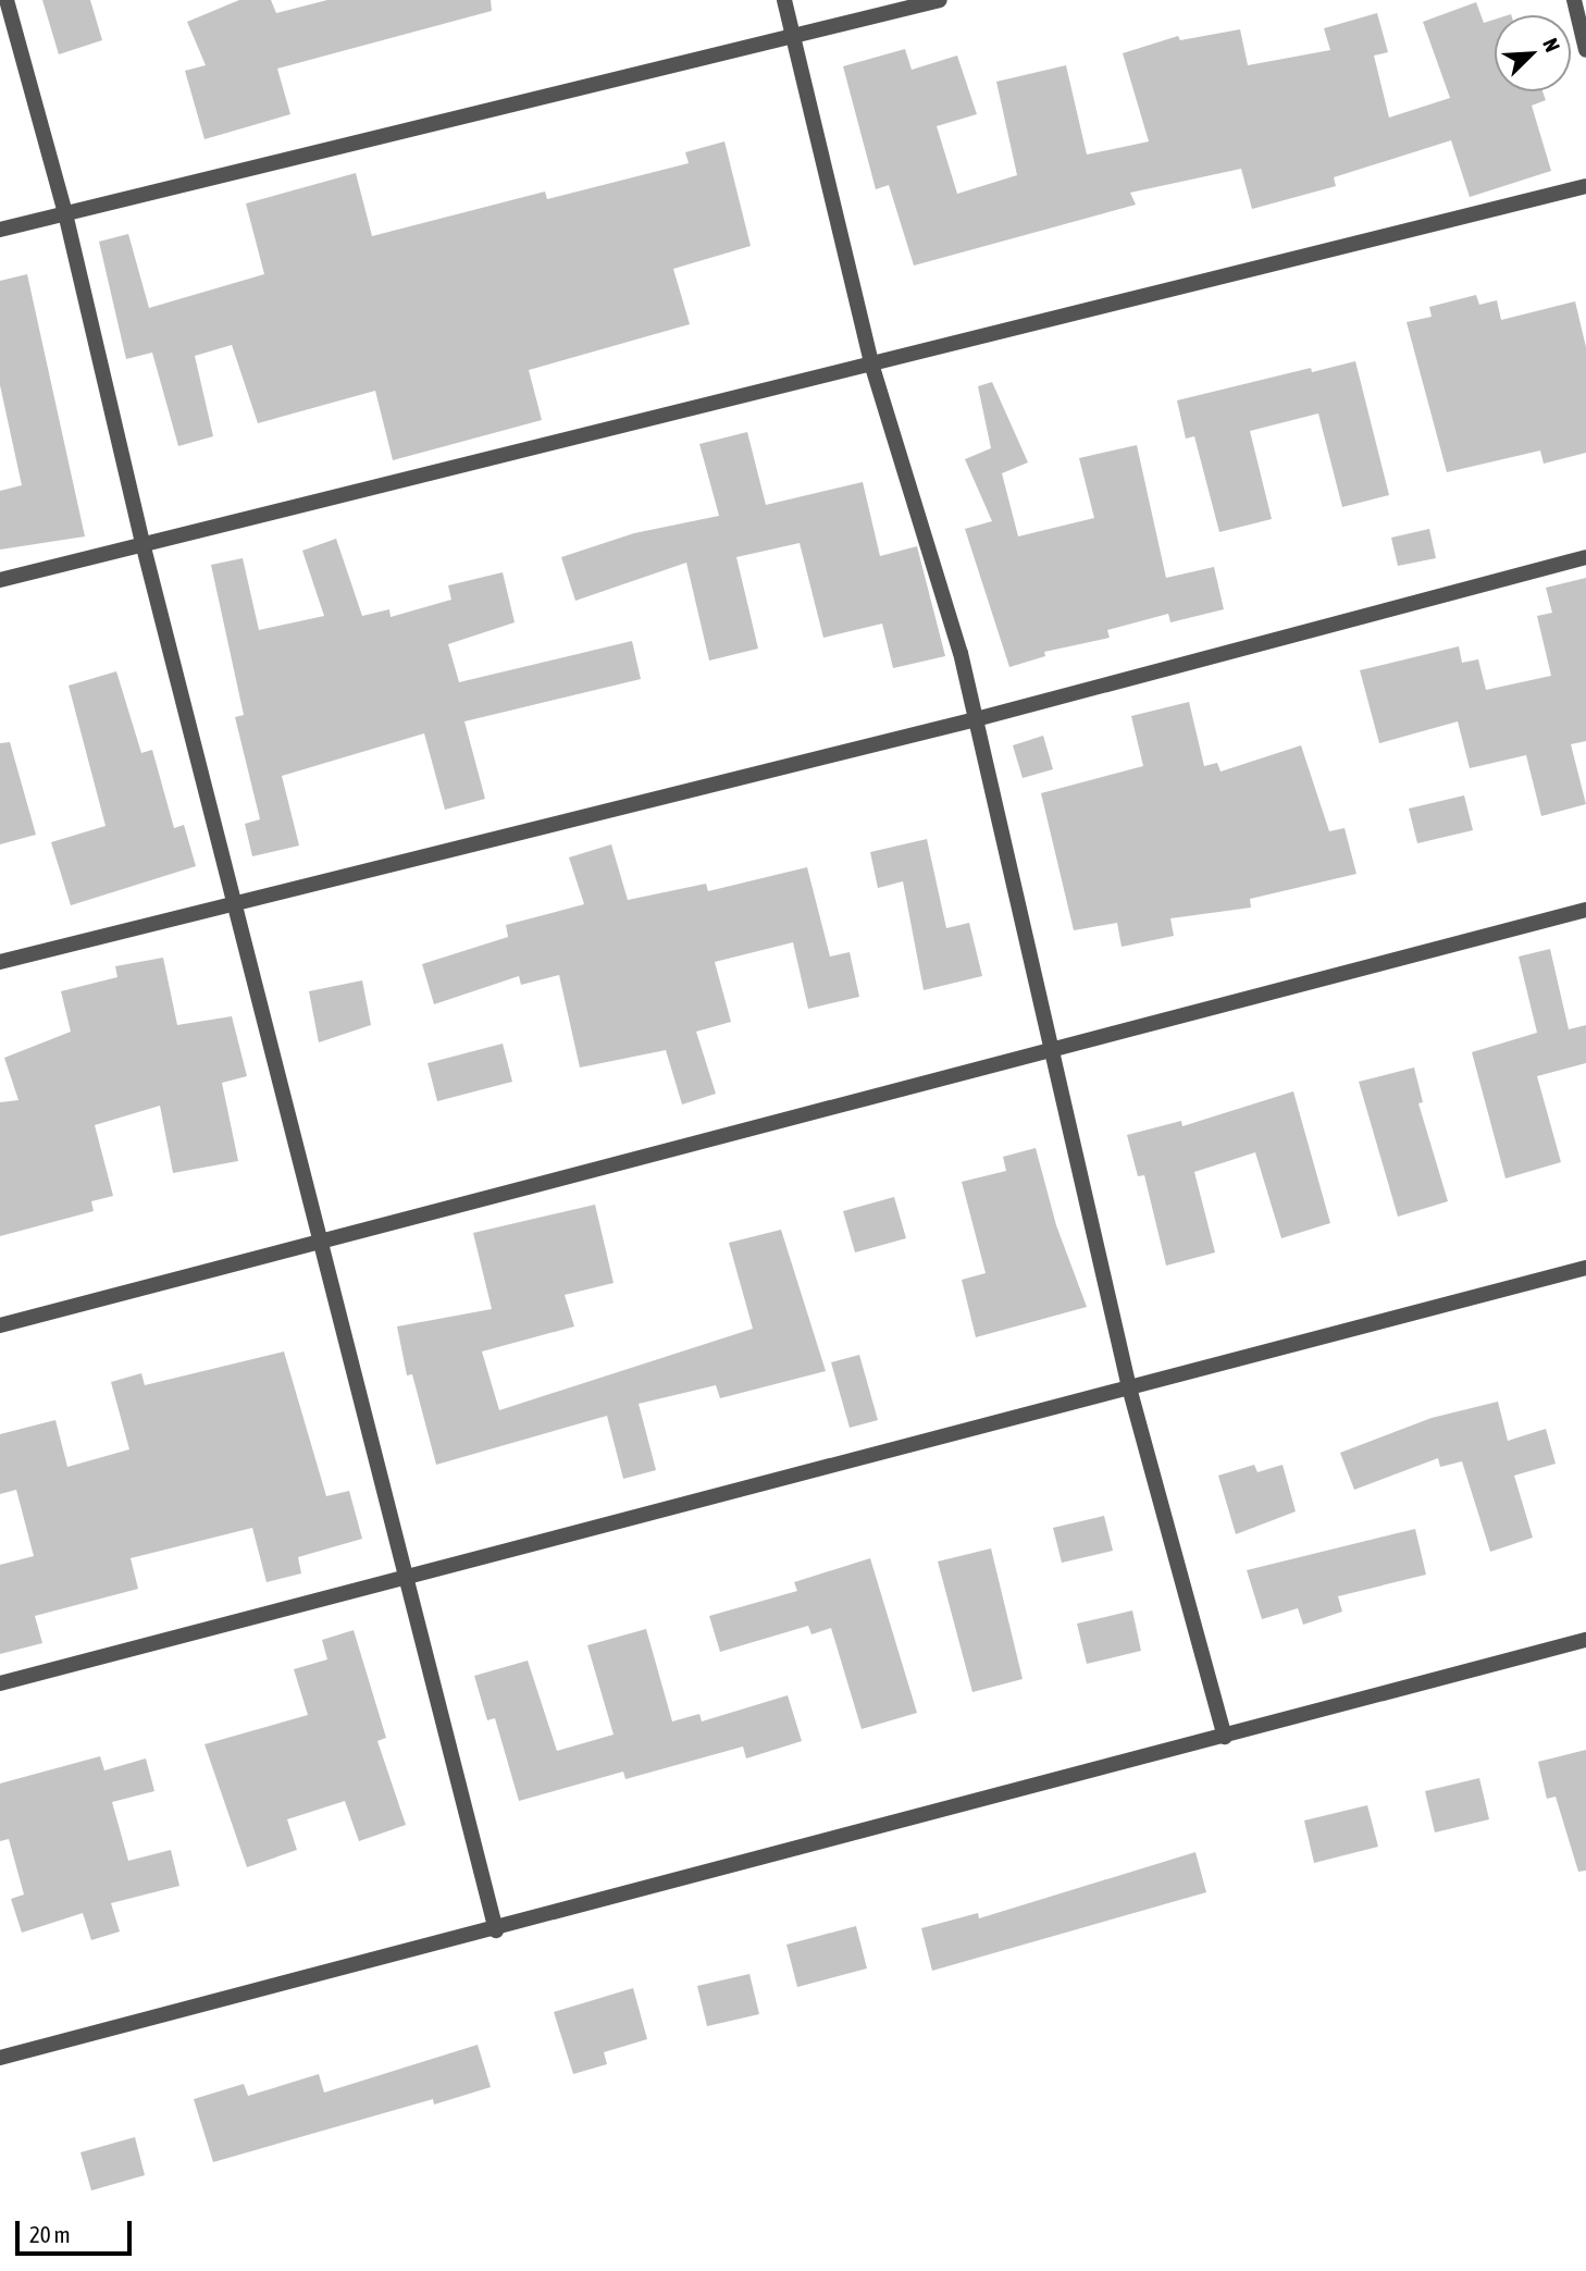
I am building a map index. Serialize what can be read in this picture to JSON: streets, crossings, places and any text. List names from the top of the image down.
{
  "scale_bar": "20 m",
  "north": "top right"
}
